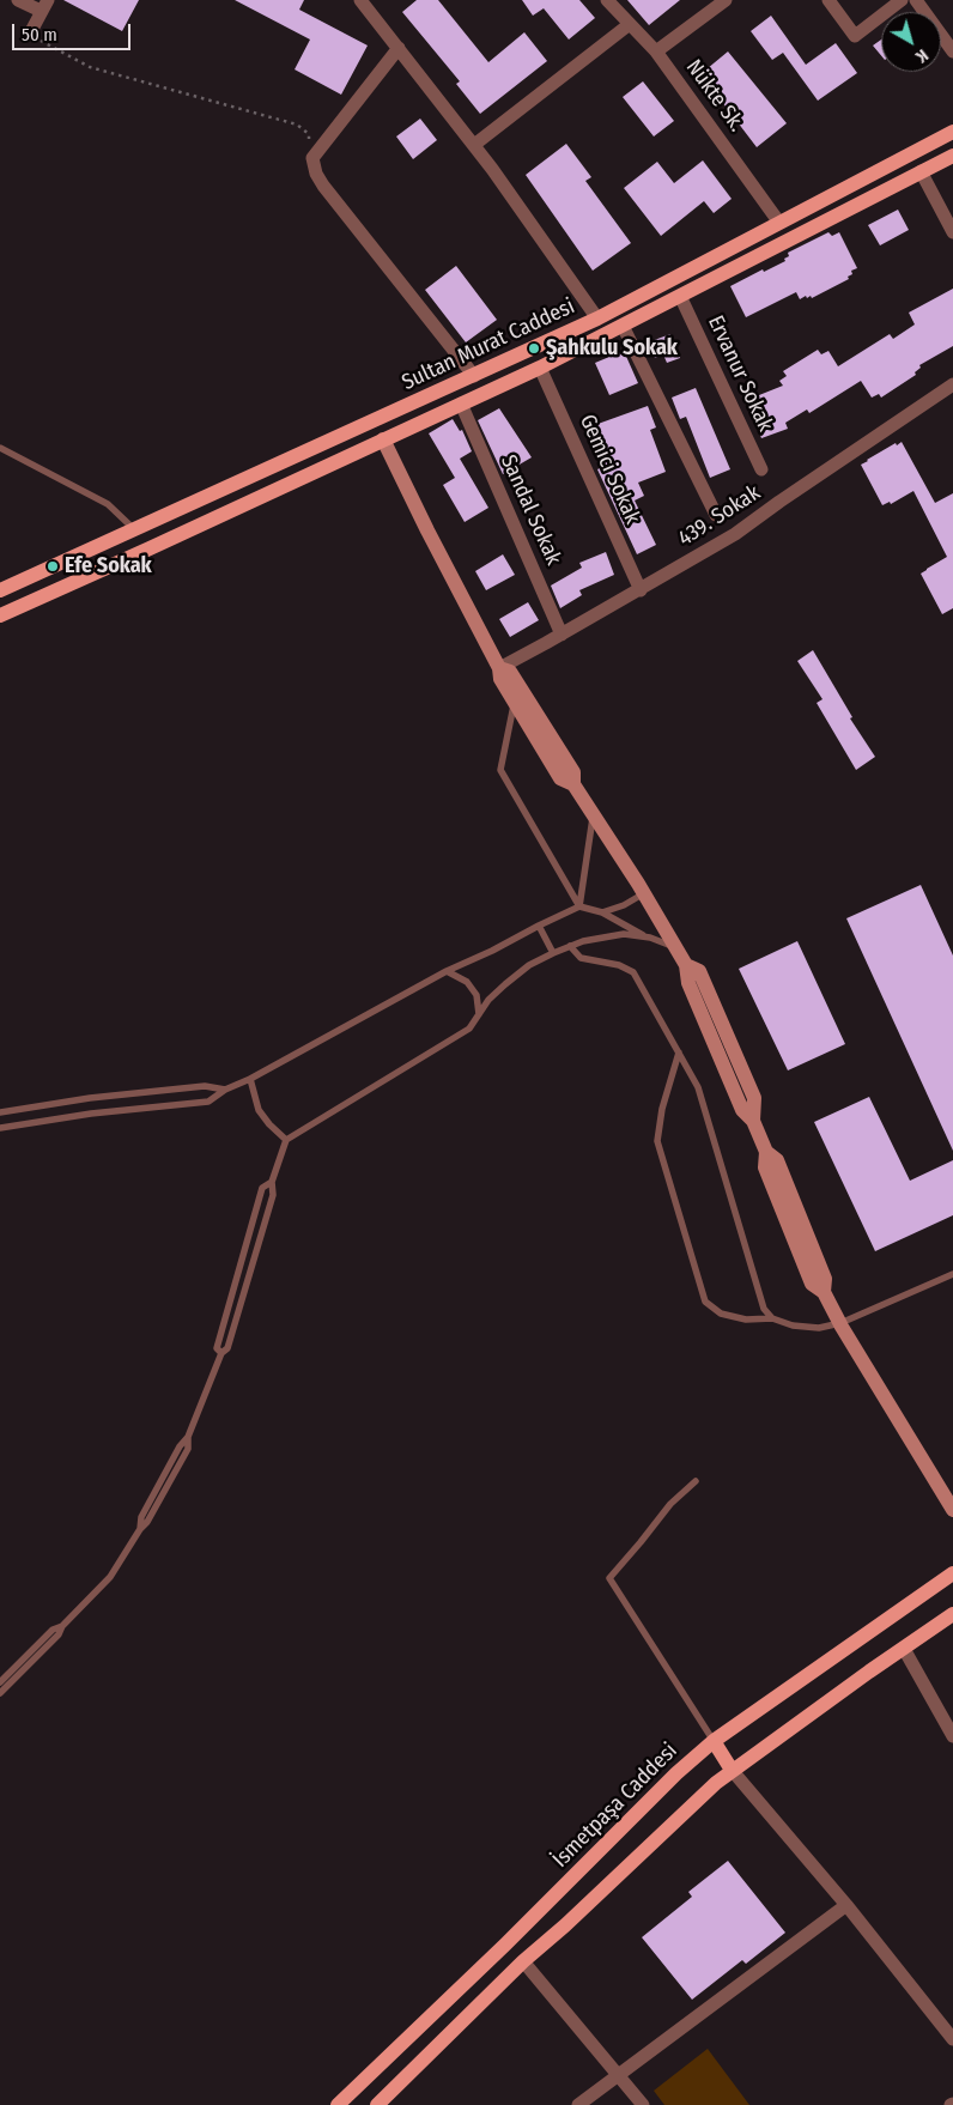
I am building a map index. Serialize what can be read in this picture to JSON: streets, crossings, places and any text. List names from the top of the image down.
{
  "streets": {
    "main road": ["Sultan Murat Caddesi", "İsmetpaşa Caddesi"],
    "street": [
      "Nükte Sk.",
      "Ervanur Sokak",
      "Gemici Sokak",
      "Sandal Sokak",
      "439. Sokak"
    ]
  },
  "crossings": [
    ["Nükte Sk.", "Sultan Murat Caddesi"],
    ["Sultan Murat Caddesi", "Ervanur Sokak"],
    ["Sultan Murat Caddesi", "Gemici Sokak"],
    ["Sultan Murat Caddesi", "Sandal Sokak"],
    ["Gemici Sokak", "439. Sokak"],
    ["Sandal Sokak", "439. Sokak"]
  ],
  "places": ["Şahkulu Sokak", "Efe Sokak"],
  "scale_bar": "50 m",
  "north": "bottom right"
}
